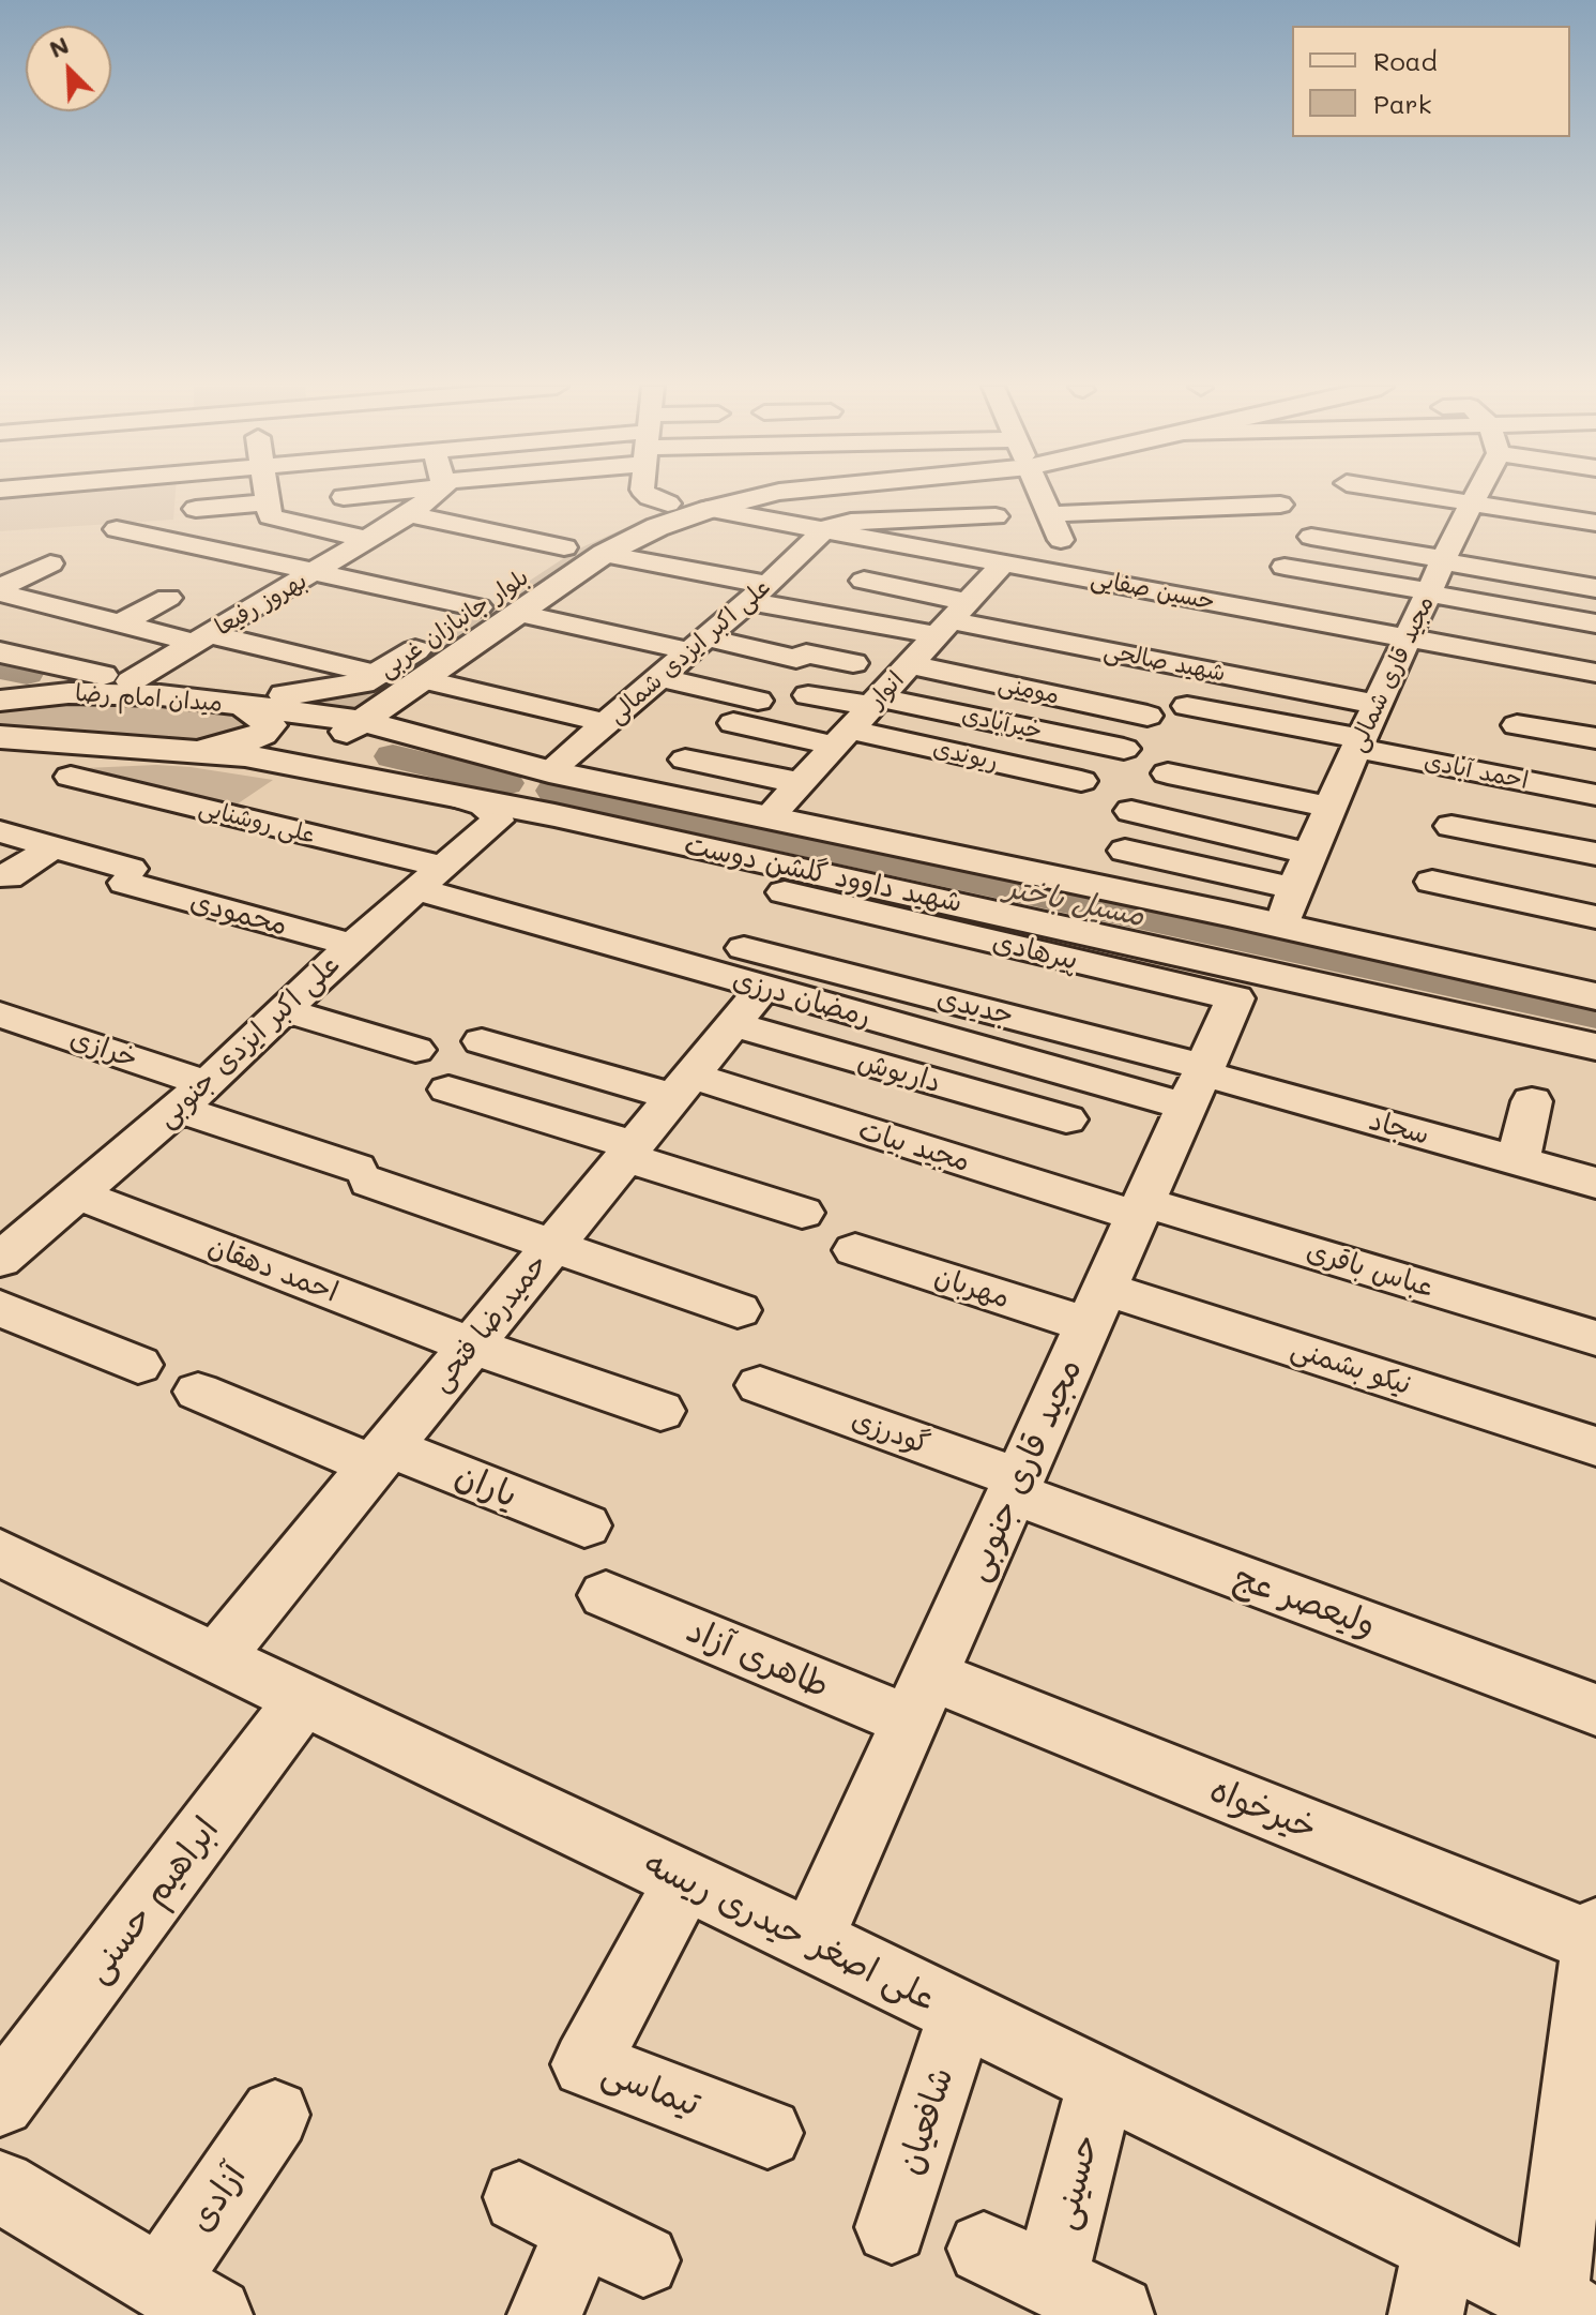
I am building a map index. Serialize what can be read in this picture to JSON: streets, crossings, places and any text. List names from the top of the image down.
{
  "streets": {
    "main road": ["بلوار جانبازان غربی", "میدان امام رضا", "شهید داوود گلشن دوست"],
    "street": [
      "حسین صفایی",
      "بهروز رفیعا",
      "علی اکبر ایزدی شمالی",
      "شهید صالحی",
      "مجید قاری شمالی",
      "انوار",
      "مومنی",
      "خیرآبادی",
      "ریوندی",
      "احمد آبادی",
      "علی روشنایی",
      "محمودی",
      "پیرهادی",
      "رمضان درزی",
      "جدیدی",
      "علی اکبر ایزدی جنوبی",
      "خرازی",
      "داریوش",
      "سجاد",
      "مجید بیات",
      "احمد دهقان",
      "عباس باقری",
      "مهربان",
      "حمیدرضا فتحی",
      "نیکو بشمنی",
      "گودرزی",
      "مجید قاری جنوبی",
      "یاران",
      "ولیعصر عج",
      "طاهری آزاد",
      "خیرخواه",
      "ابراهیم حسنی",
      "علی اصغر حیدری ریسه",
      "تیماسی",
      "شافعیان",
      "حسینی",
      "آزادی"
    ]
  },
  "crossings": [
    ["حسین صفایی", "بلوار جانبازان غربی"],
    ["حسین صفایی", "علی اکبر ایزدی شمالی"],
    ["حسین صفایی", "مجید قاری شمالی"],
    ["حسین صفایی", "انوار"],
    ["بهروز رفیعا", "میدان امام رضا"],
    ["بلوار جانبازان غربی", "میدان امام رضا"],
    ["بلوار جانبازان غربی", "شهید داوود گلشن دوست"],
    ["علی اکبر ایزدی شمالی", "شهید داوود گلشن دوست"],
    ["شهید صالحی", "مجید قاری شمالی"],
    ["شهید صالحی", "انوار"],
    ["مجید قاری شمالی", "احمد آبادی"],
    ["مجید قاری شمالی", "شهید داوود گلشن دوست"],
    ["انوار", "مومنی"],
    ["انوار", "خیرآبادی"],
    ["انوار", "ریوندی"],
    ["انوار", "شهید داوود گلشن دوست"],
    ["میدان امام رضا", "شهید داوود گلشن دوست"],
    ["خیرآبادی", "ریوندی"],
    ["علی روشنایی", "رمضان درزی"],
    ["علی روشنایی", "علی اکبر ایزدی جنوبی"],
    ["شهید داوود گلشن دوست", "علی اکبر ایزدی جنوبی"],
    ["محمودی", "علی اکبر ایزدی جنوبی"],
    ["پیرهادی", "مجید قاری جنوبی"],
    ["رمضان درزی", "جدیدی"],
    ["رمضان درزی", "علی اکبر ایزدی جنوبی"],
    ["رمضان درزی", "سجاد"],
    ["رمضان درزی", "حمیدرضا فتحی"],
    ["رمضان درزی", "مجید قاری جنوبی"],
    ["جدیدی", "سجاد"],
    ["جدیدی", "حمیدرضا فتحی"],
    ["جدیدی", "مجید قاری جنوبی"],
    ["علی اکبر ایزدی جنوبی", "خرازی"],
    ["علی اکبر ایزدی جنوبی", "احمد دهقان"],
    ["خرازی", "حمیدرضا فتحی"],
    ["داریوش", "حمیدرضا فتحی"],
    ["سجاد", "مجید قاری جنوبی"],
    ["مجید بیات", "عباس باقری"],
    ["مجید بیات", "حمیدرضا فتحی"],
    ["مجید بیات", "مجید قاری جنوبی"],
    ["احمد دهقان", "حمیدرضا فتحی"],
    ["عباس باقری", "مجید قاری جنوبی"],
    ["مهربان", "نیکو بشمنی"],
    ["مهربان", "مجید قاری جنوبی"],
    ["حمیدرضا فتحی", "یاران"],
    ["حمیدرضا فتحی", "علی اصغر حیدری ریسه"],
    ["نیکو بشمنی", "مجید قاری جنوبی"],
    ["گودرزی", "مجید قاری جنوبی"],
    ["گودرزی", "ولیعصر عج"],
    ["مجید قاری جنوبی", "ولیعصر عج"],
    ["مجید قاری جنوبی", "طاهری آزاد"],
    ["مجید قاری جنوبی", "خیرخواه"],
    ["مجید قاری جنوبی", "علی اصغر حیدری ریسه"],
    ["طاهری آزاد", "خیرخواه"],
    ["ابراهیم حسنی", "علی اصغر حیدری ریسه"],
    ["علی اصغر حیدری ریسه", "تیماسی"],
    ["علی اصغر حیدری ریسه", "شافعیان"],
    ["علی اصغر حیدری ریسه", "حسینی"]
  ],
  "water": ["مسیل باختر"],
  "legend": ["Road", "Park"],
  "north": "top left"
}
